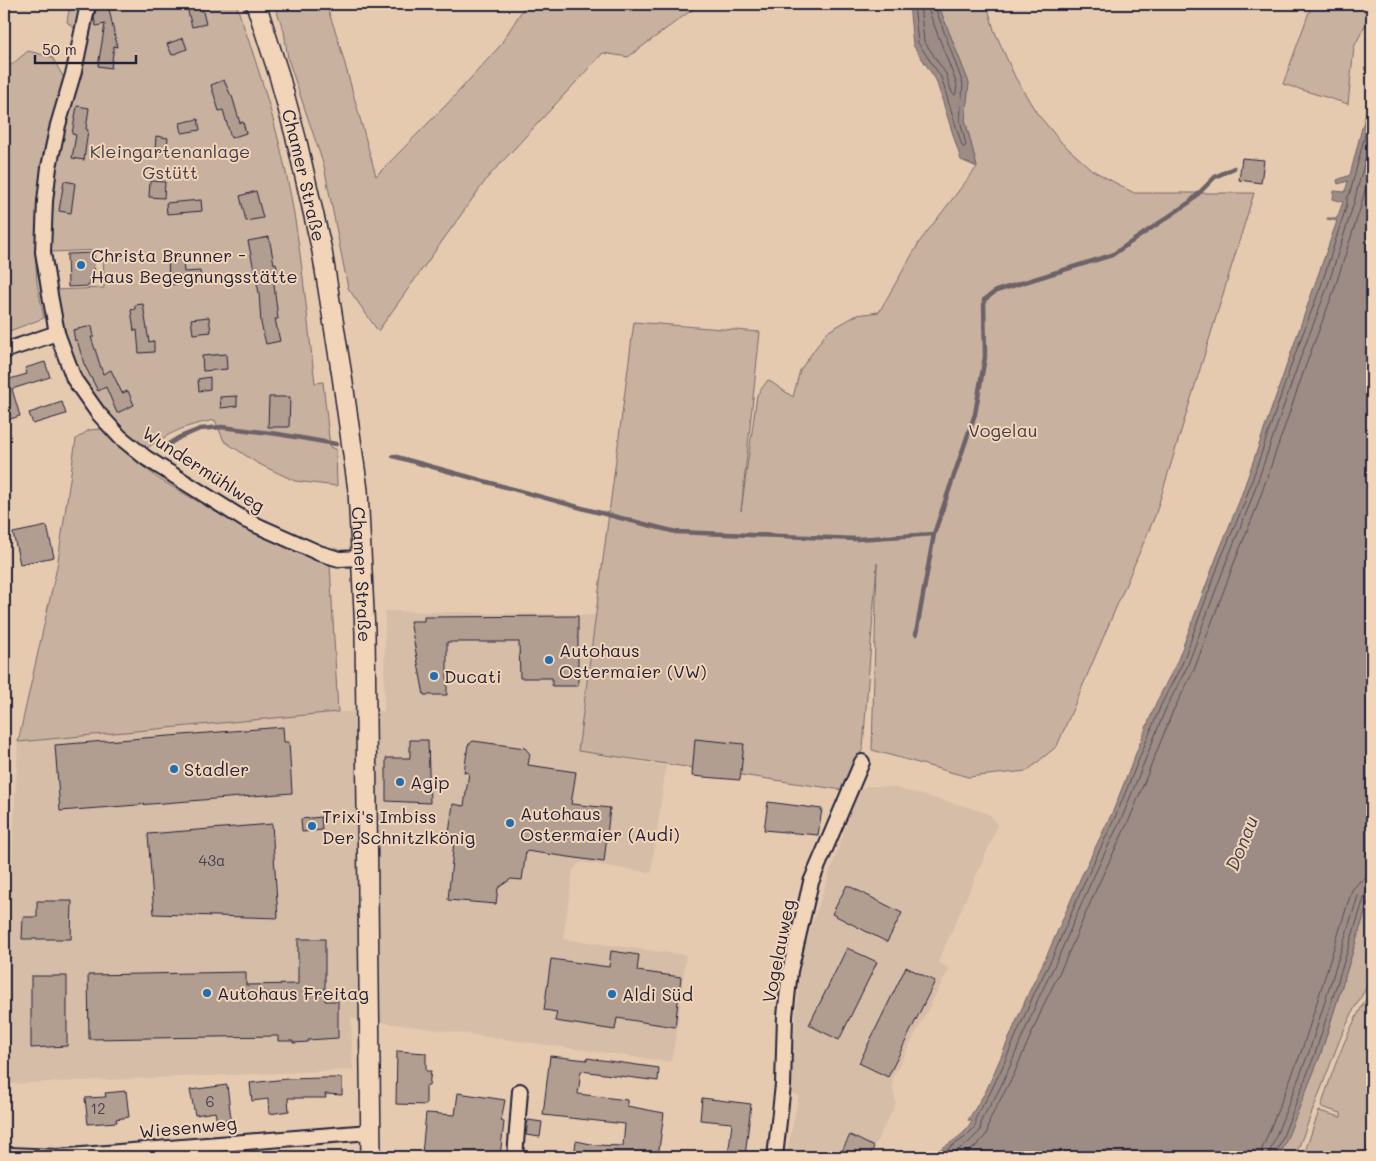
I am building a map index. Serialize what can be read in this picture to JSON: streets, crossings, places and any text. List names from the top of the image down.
{
  "streets": {
    "main road": ["Chamer Straße"],
    "street": ["Wundermühlweg", "Vogelauweg", "Wiesenweg"]
  },
  "crossings": [
    ["Chamer Straße", "Wundermühlweg"],
    ["Chamer Straße", "Wiesenweg"]
  ],
  "water": ["Donau"],
  "parks": ["Kleingartenanlage Gstütt", "Vogelau"],
  "places": [
    "Christa Brunner - Haus Begegnungsstätte",
    "Autohaus Ostermaier (VW)",
    "Ducati",
    "Stadler",
    "Agip",
    "Autohaus Ostermaier (Audi)",
    "Trixi's Imbiss Der Schnitzlkönig",
    "Autohaus Freitag",
    "Aldi Süd"
  ],
  "house_numbers": ["43a", "6", "12"],
  "scale_bar": "50 m"
}
